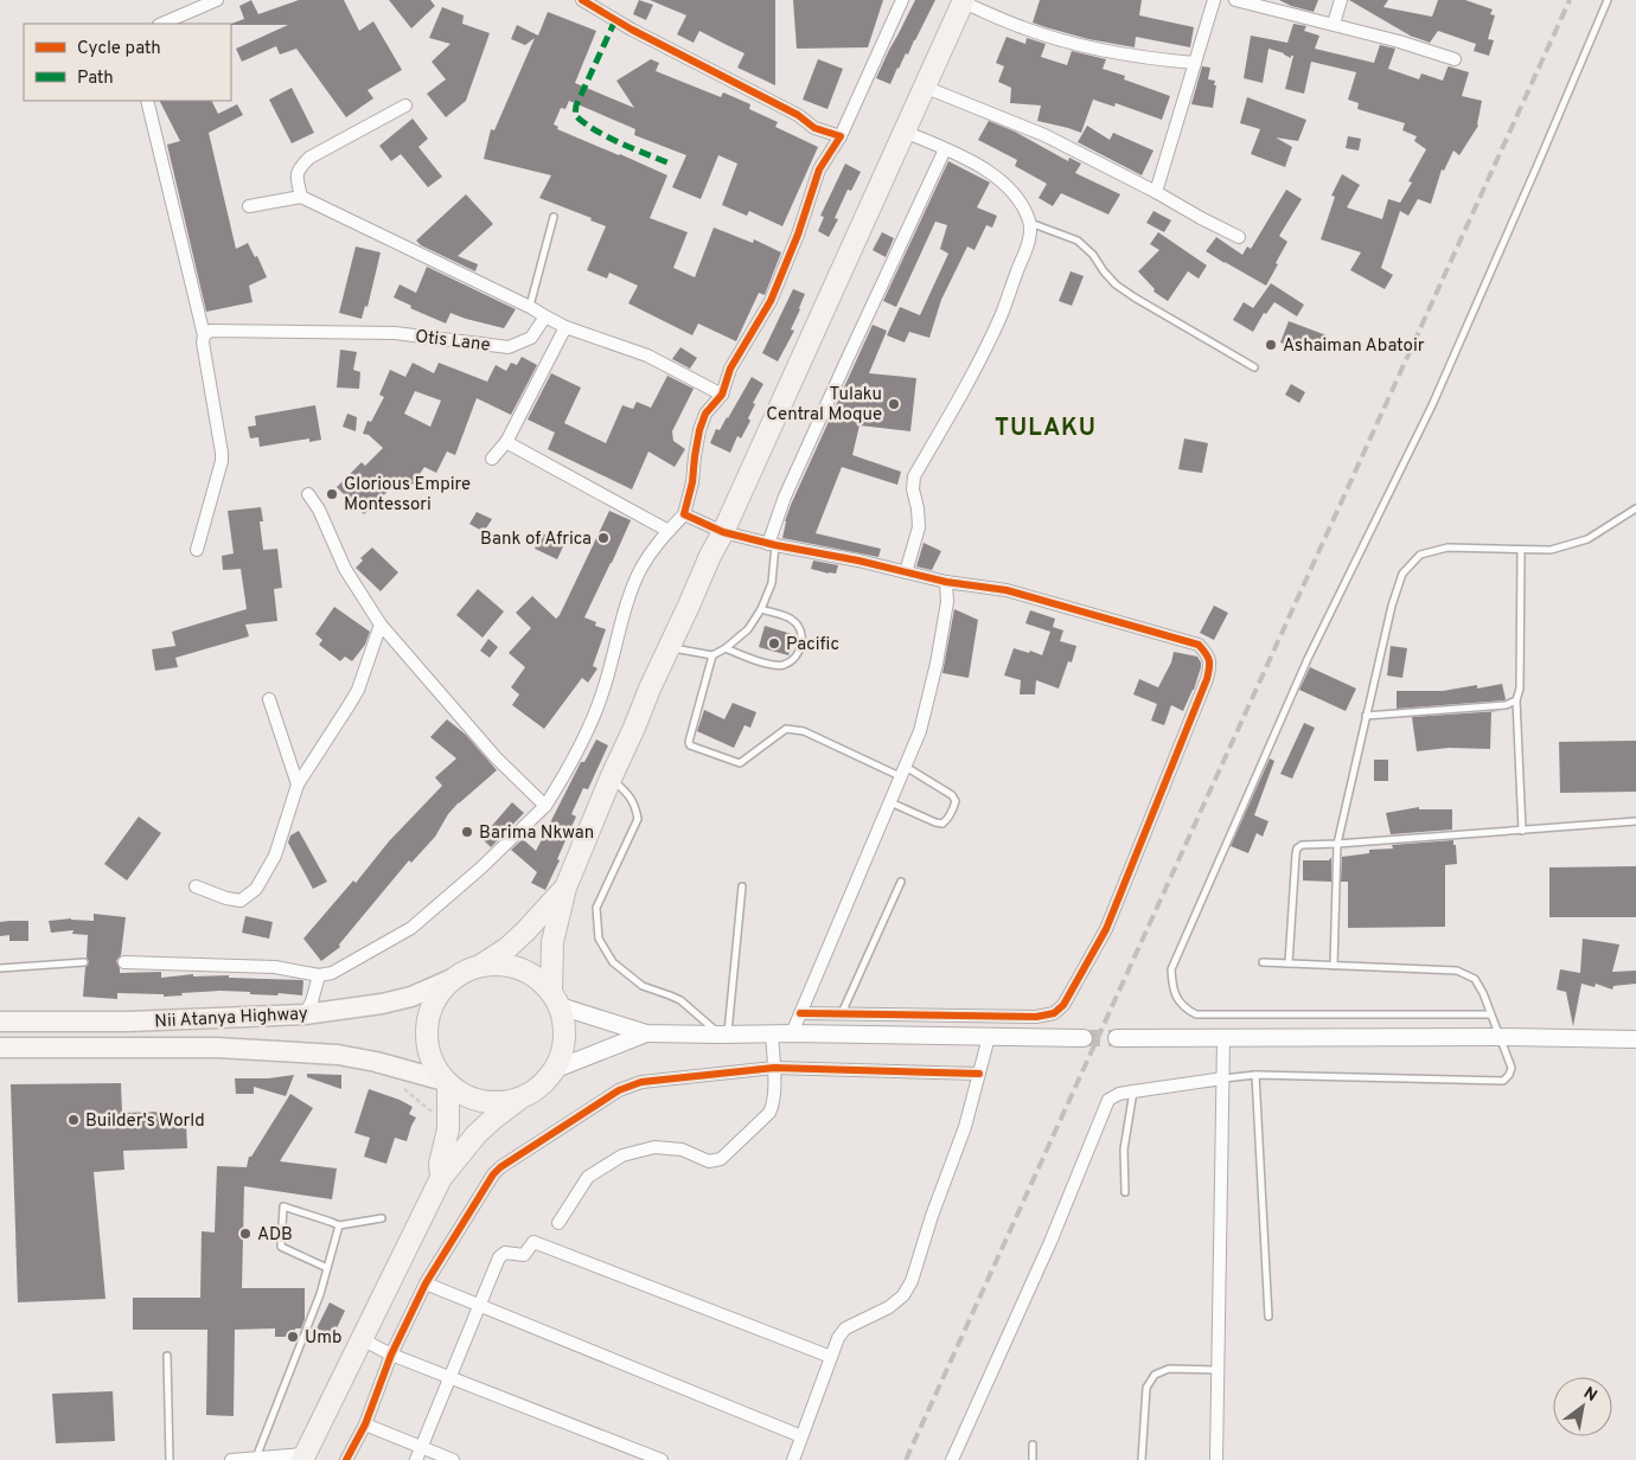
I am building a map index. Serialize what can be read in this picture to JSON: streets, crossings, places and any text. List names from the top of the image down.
{
  "streets": {
    "main road": ["Nii Atanya Highway"],
    "street": ["Otis Lane"]
  },
  "districts": ["TULAKU"],
  "places": [
    "Ashaiman Abatoir",
    "Tulaku Central Moque",
    "Glorious Empire Montessori",
    "Bank of Africa",
    "Pacific",
    "Barima Nkwan",
    "Builder's World",
    "ADB",
    "Umb"
  ],
  "legend": ["Cycle path", "Path"],
  "north": "top right"
}
